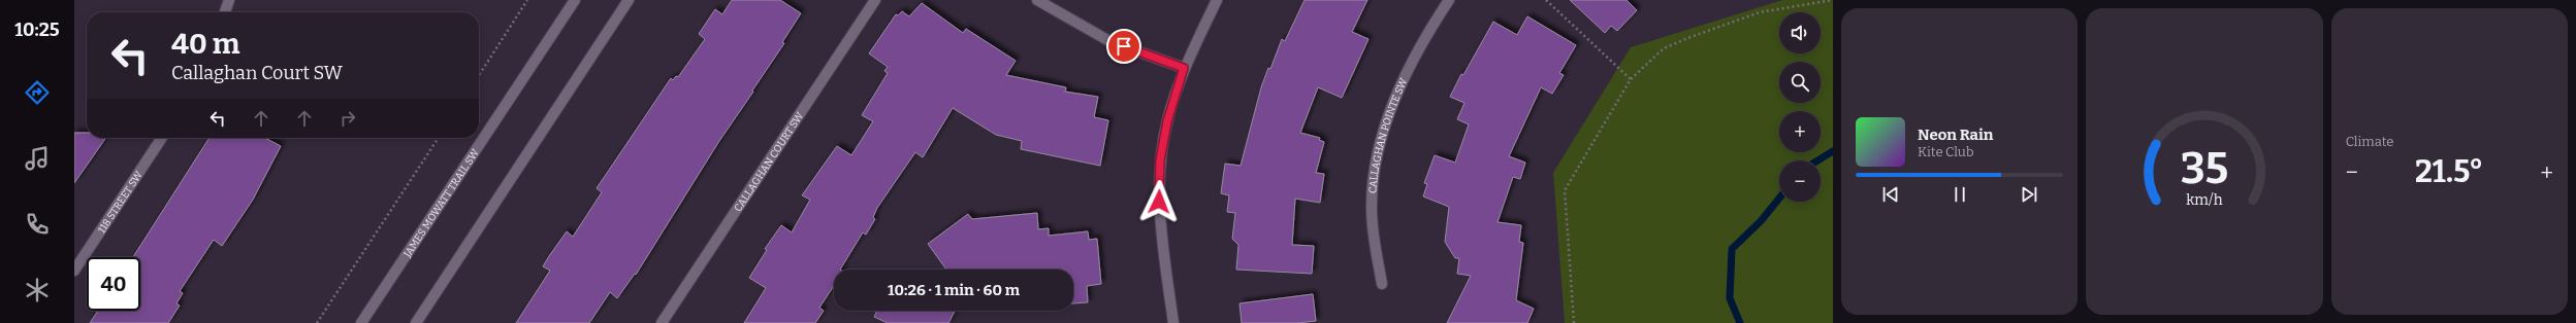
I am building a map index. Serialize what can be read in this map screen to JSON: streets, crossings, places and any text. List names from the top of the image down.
{
  "streets": {
    "street": [
      "CALLAGHAN POINTE SW",
      "CALLAGHAN COURT SW",
      "118 STREET SW",
      "JAMES MOWATT TRAIL SW"
    ]
  },
  "page": {
    "tabs": "10:25",
    "tile": "Climate",
    "map_buttons": ["+", "−"],
    "turn": ["40 m", "Callaghan Court SW"],
    "song": ["Neon Rain", "Kite Club"],
    "heat": ["−", "21.5°", "+"],
    "limit": "40",
    "trip": "10:26 · 1 min · 60 m",
    "gauge": ["35", "km/h"]
  }
}
